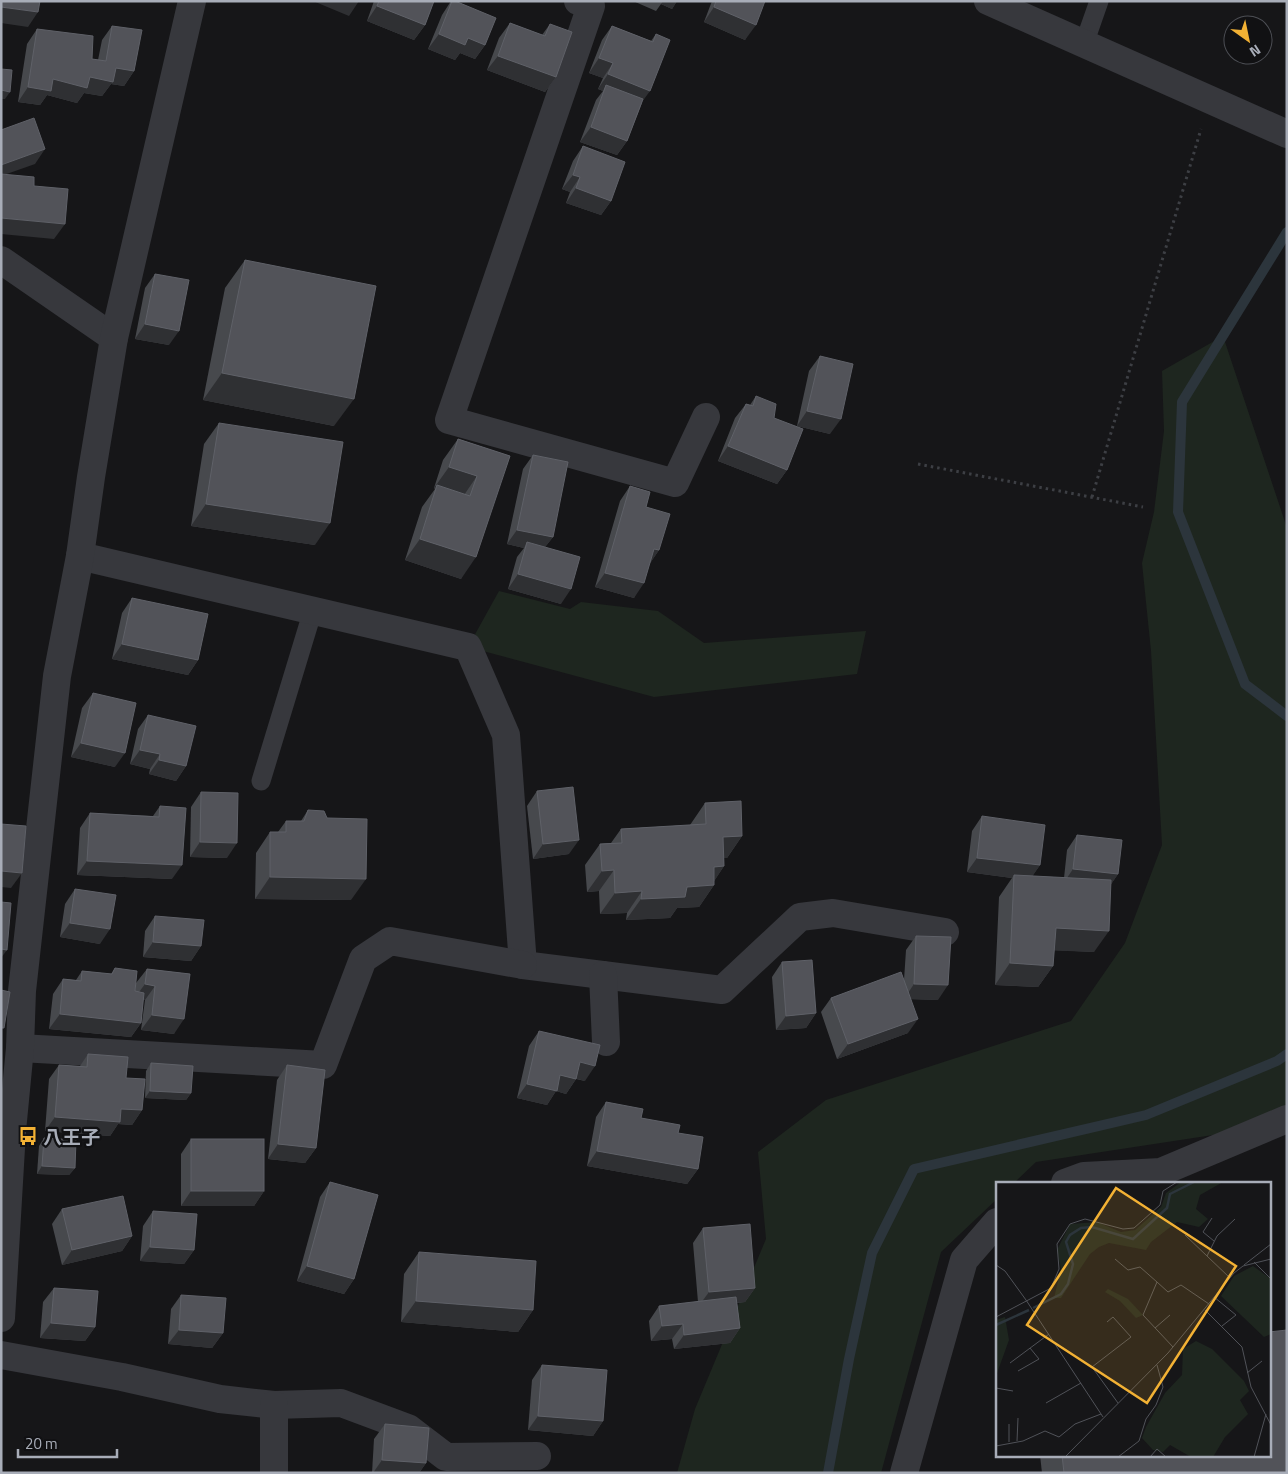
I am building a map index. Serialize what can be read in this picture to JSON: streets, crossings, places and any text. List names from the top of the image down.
{
  "places": {
    "bus stop": ["八王子"]
  },
  "scale_bar": "20 m",
  "north": "bottom right"
}
